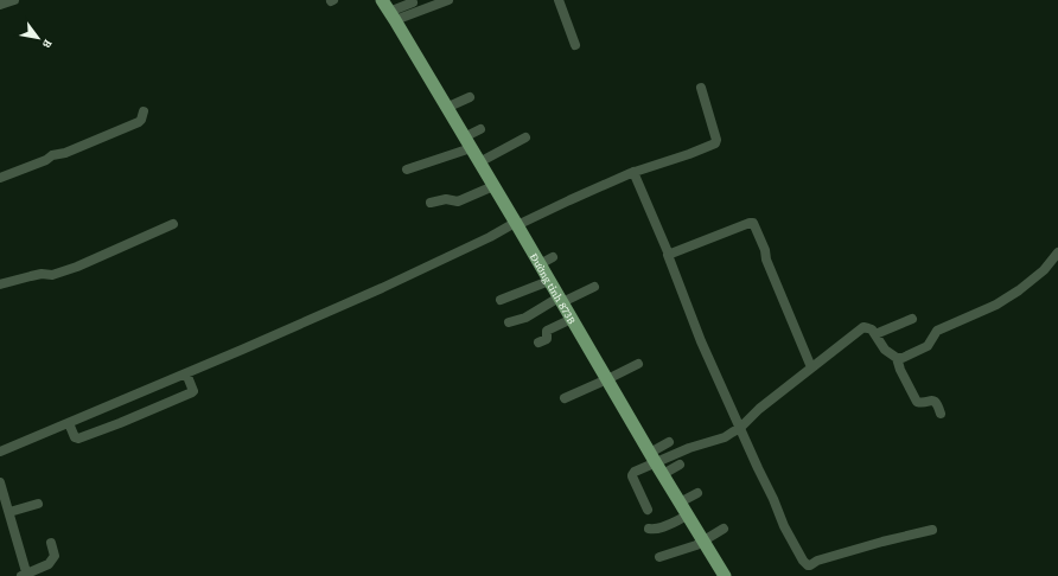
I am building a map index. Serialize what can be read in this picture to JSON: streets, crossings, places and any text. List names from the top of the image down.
{
  "streets": {
    "main road": ["Đường tỉnh 873B"]
  },
  "north": "bottom right"
}
